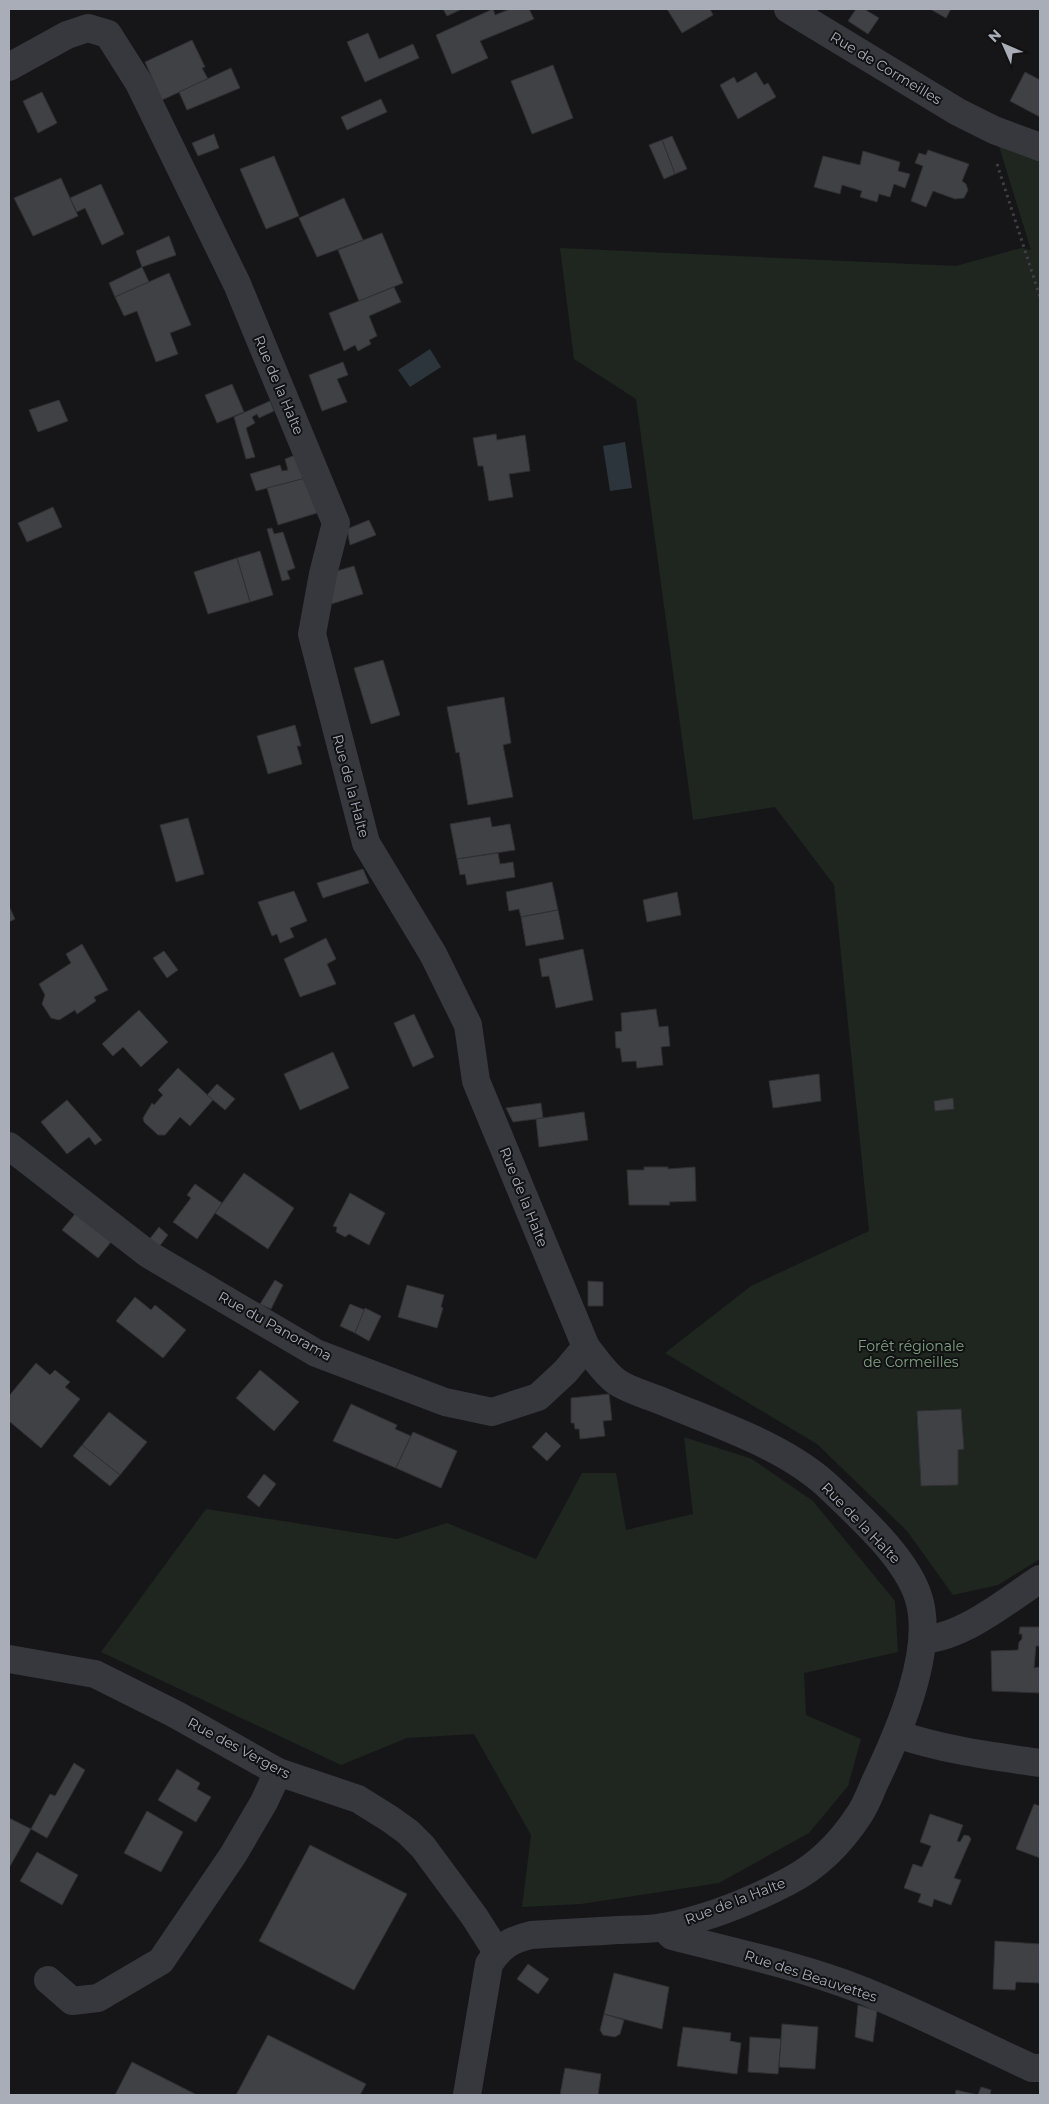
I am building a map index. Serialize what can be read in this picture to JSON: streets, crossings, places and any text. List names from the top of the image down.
{
  "streets": {
    "street": [
      "Rue de Cormeilles",
      "Rue de la Halte",
      "Rue du Panorama",
      "Rue des Vergers",
      "Rue des Beauvettes"
    ]
  },
  "crossings": [
    ["Rue de la Halte", "Rue du Panorama"],
    ["Rue de la Halte", "Rue des Vergers"],
    ["Rue de la Halte", "Rue des Beauvettes"]
  ],
  "parks": ["Forêt régionale de Cormeilles"],
  "north": "top left"
}
